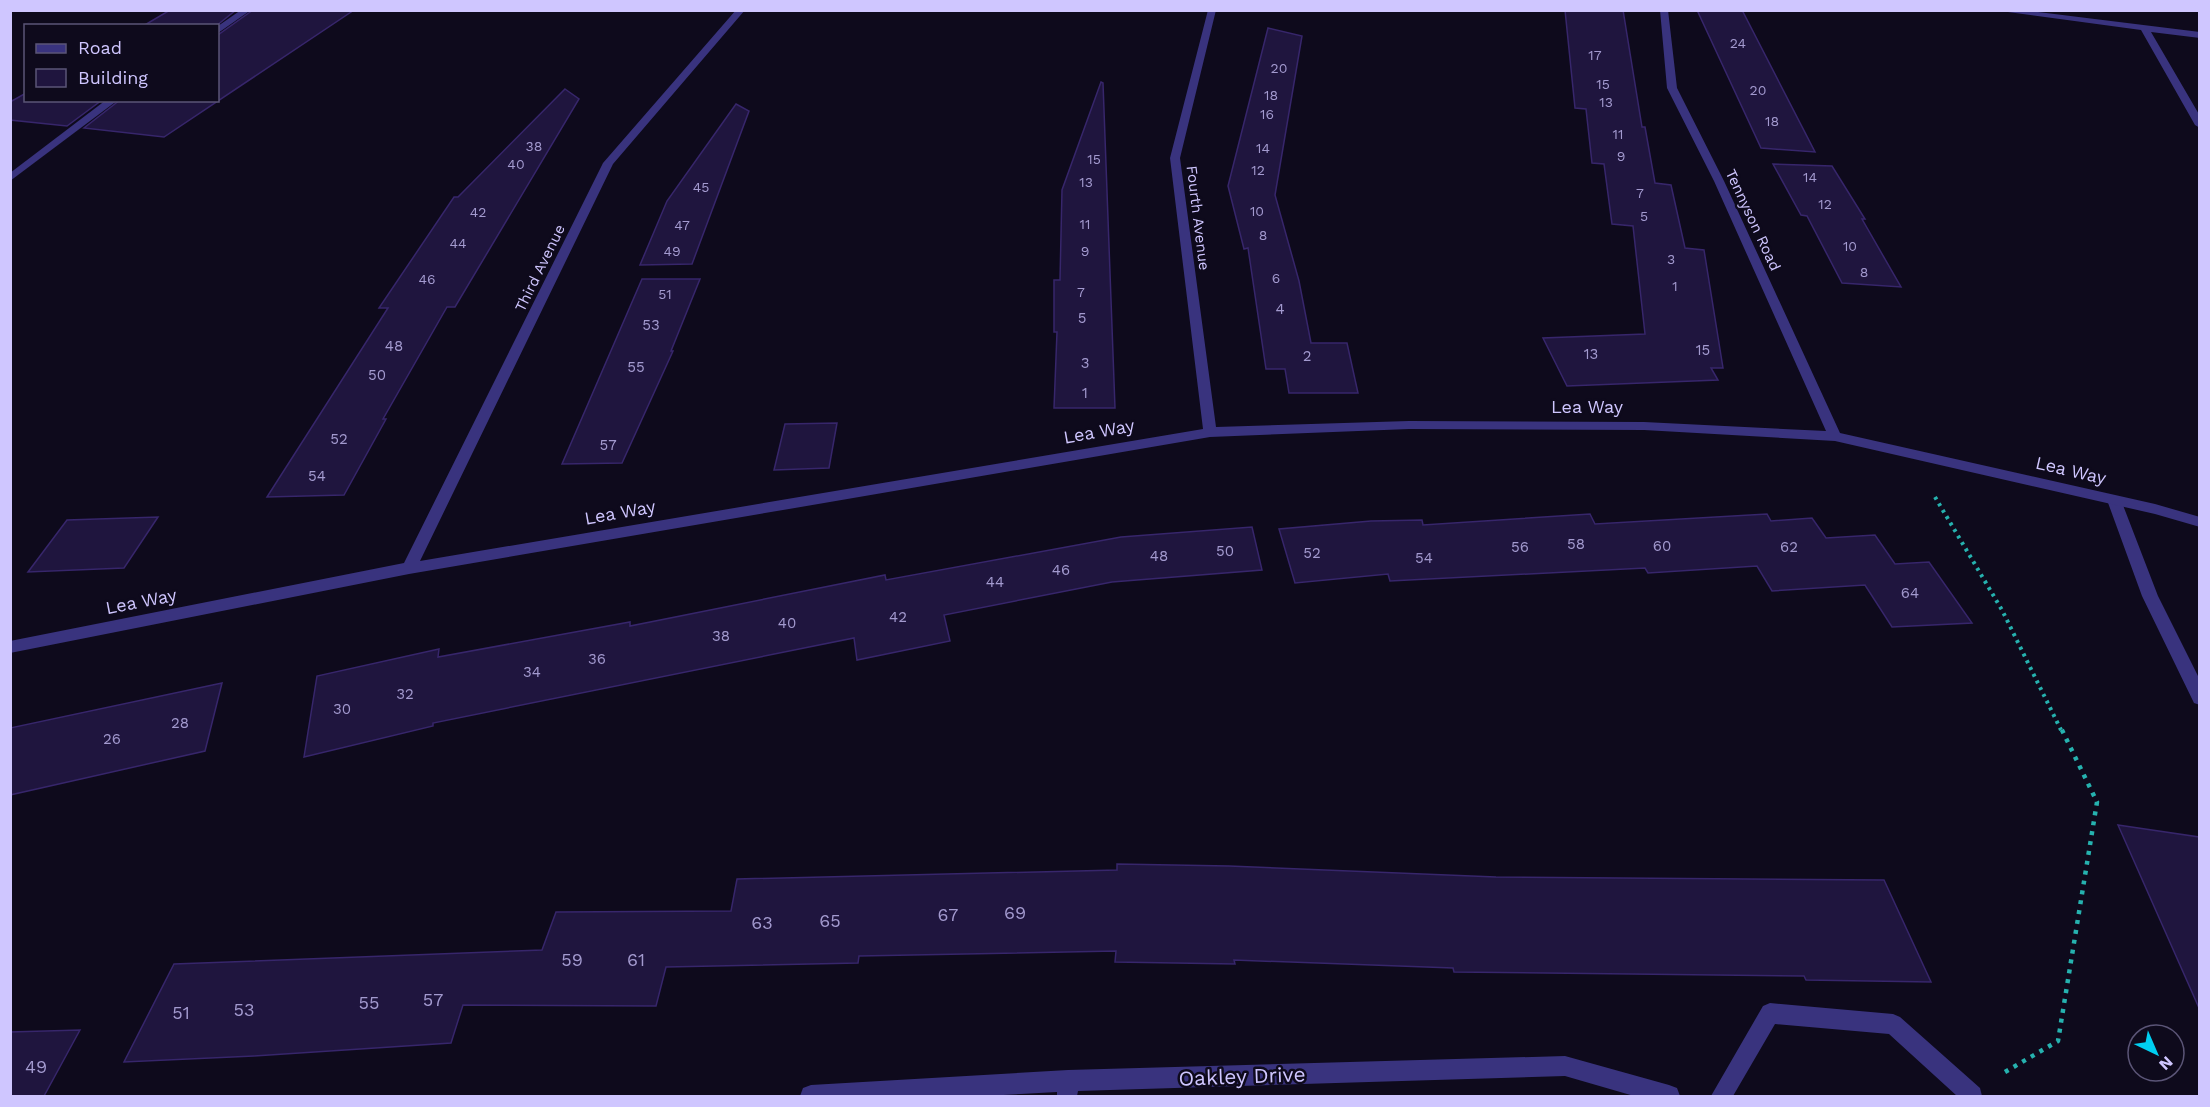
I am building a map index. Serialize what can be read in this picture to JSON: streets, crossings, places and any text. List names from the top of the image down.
{
  "streets": {
    "street": [
      "Fourth Avenue",
      "Tennyson Road",
      "Third Avenue",
      "Lea Way",
      "Oakley Drive"
    ]
  },
  "crossings": [
    ["Fourth Avenue", "Lea Way"],
    ["Tennyson Road", "Lea Way"],
    ["Third Avenue", "Lea Way"]
  ],
  "house_numbers": [
    "24",
    "17",
    "20",
    "15",
    "20",
    "18",
    "13",
    "16",
    "18",
    "11",
    "38",
    "14",
    "9",
    "15",
    "40",
    "12",
    "14",
    "13",
    "45",
    "7",
    "12",
    "10",
    "42",
    "5",
    "11",
    "47",
    "8",
    "44",
    "10",
    "49",
    "9",
    "3",
    "8",
    "6",
    "46",
    "1",
    "7",
    "51",
    "4",
    "5",
    "53",
    "48",
    "15",
    "13",
    "2",
    "3",
    "55",
    "50",
    "1",
    "52",
    "57",
    "54",
    "58",
    "60",
    "56",
    "62",
    "50",
    "52",
    "48",
    "54",
    "46",
    "44",
    "64",
    "42",
    "40",
    "38",
    "36",
    "34",
    "32",
    "30",
    "28",
    "26",
    "69",
    "67",
    "65",
    "63",
    "59",
    "61",
    "57",
    "55",
    "53",
    "51",
    "49"
  ],
  "legend": ["Road", "Building"],
  "north": "bottom right"
}
